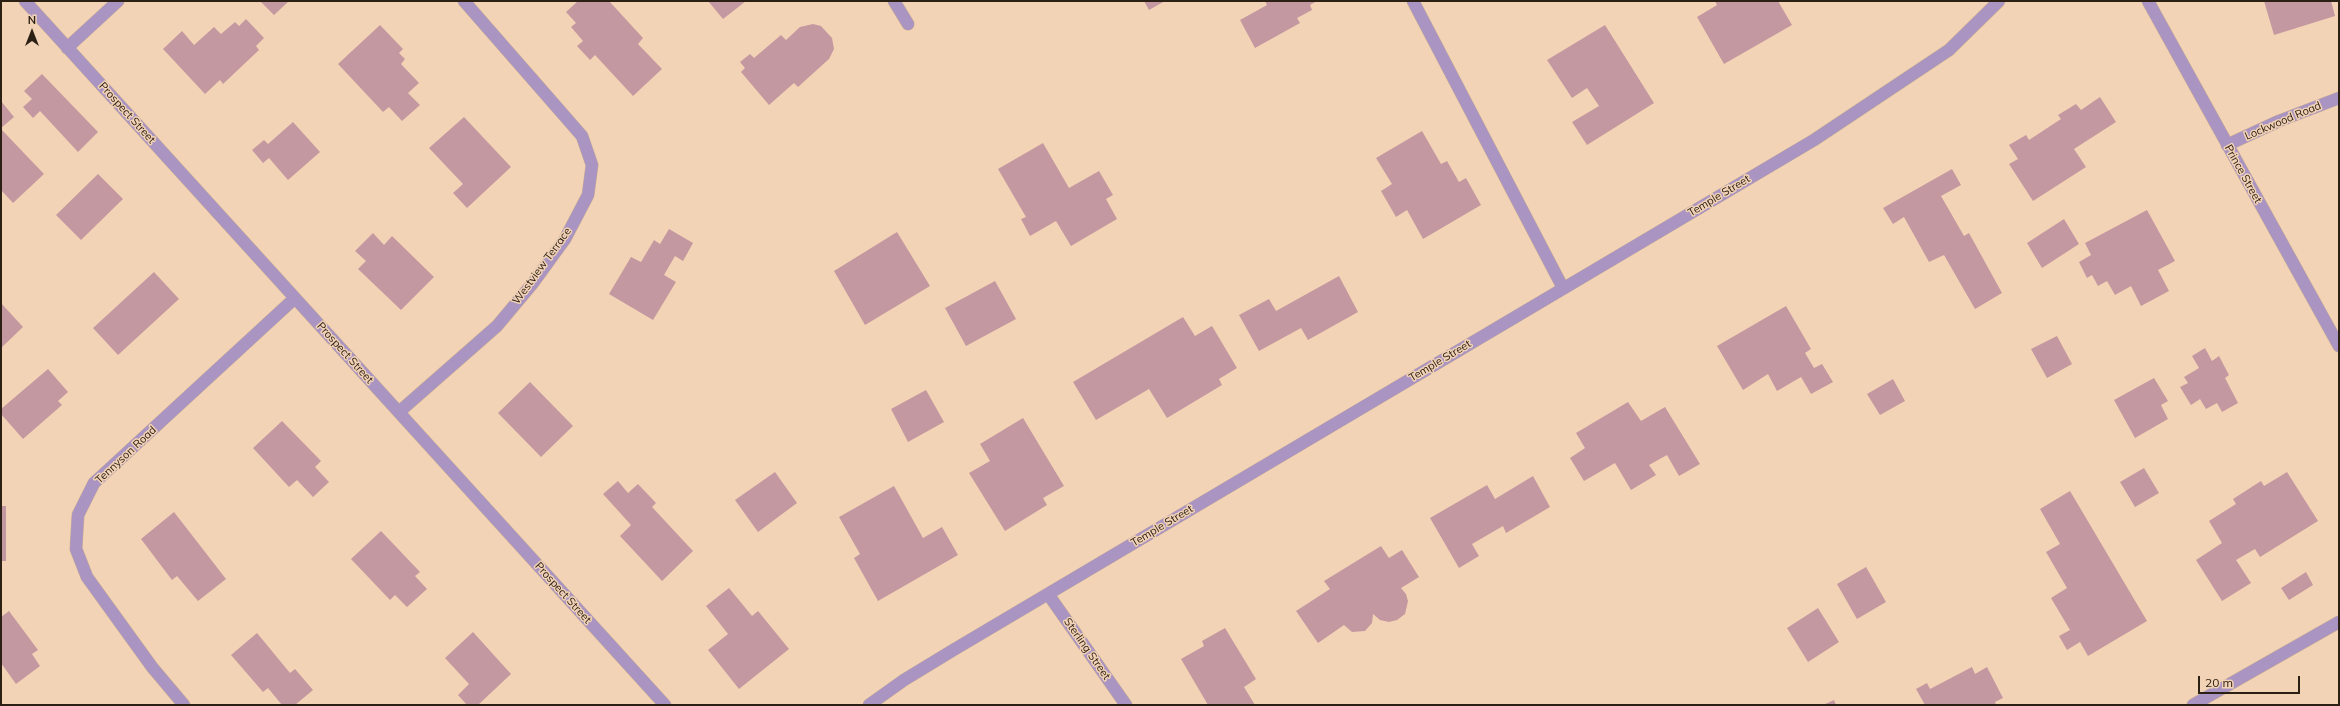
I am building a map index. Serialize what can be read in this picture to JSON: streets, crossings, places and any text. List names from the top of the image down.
{
  "streets": {
    "street": [
      "Prospect Street",
      "Lockwood Road",
      "Prince Street",
      "Temple Street",
      "Westview Terrace",
      "Tennyson Road",
      "Sterling Street"
    ]
  },
  "crossings": [
    ["Prospect Street", "Westview Terrace"],
    ["Prospect Street", "Tennyson Road"],
    ["Lockwood Road", "Prince Street"],
    ["Temple Street", "Sterling Street"]
  ],
  "scale_bar": "20 m",
  "north": "top"
}
